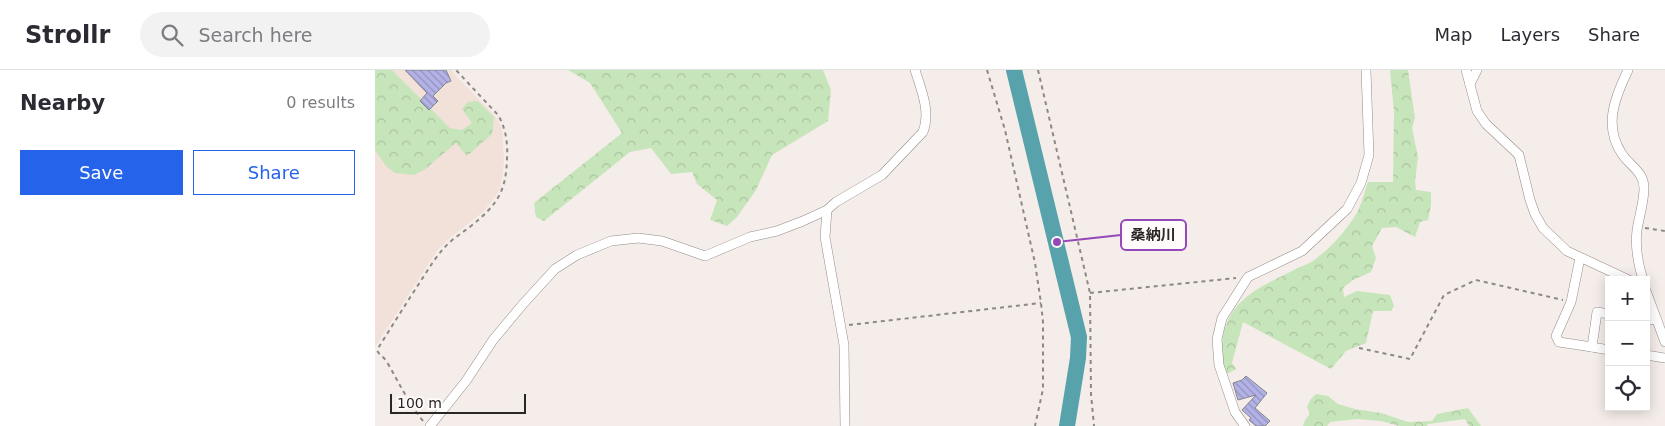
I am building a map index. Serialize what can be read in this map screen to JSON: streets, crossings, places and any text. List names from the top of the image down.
{
  "places": ["桑納川"],
  "scale_bar": "100 m",
  "page": {
    "header": "Strollr",
    "search": "Search here",
    "nav": ["Map", "Layers", "Share"],
    "heading": ["Nearby", "0 results"],
    "buttons": ["Save", "Share"],
    "map_buttons": ["+", "−"],
    "scale": "100 m"
  }
}
